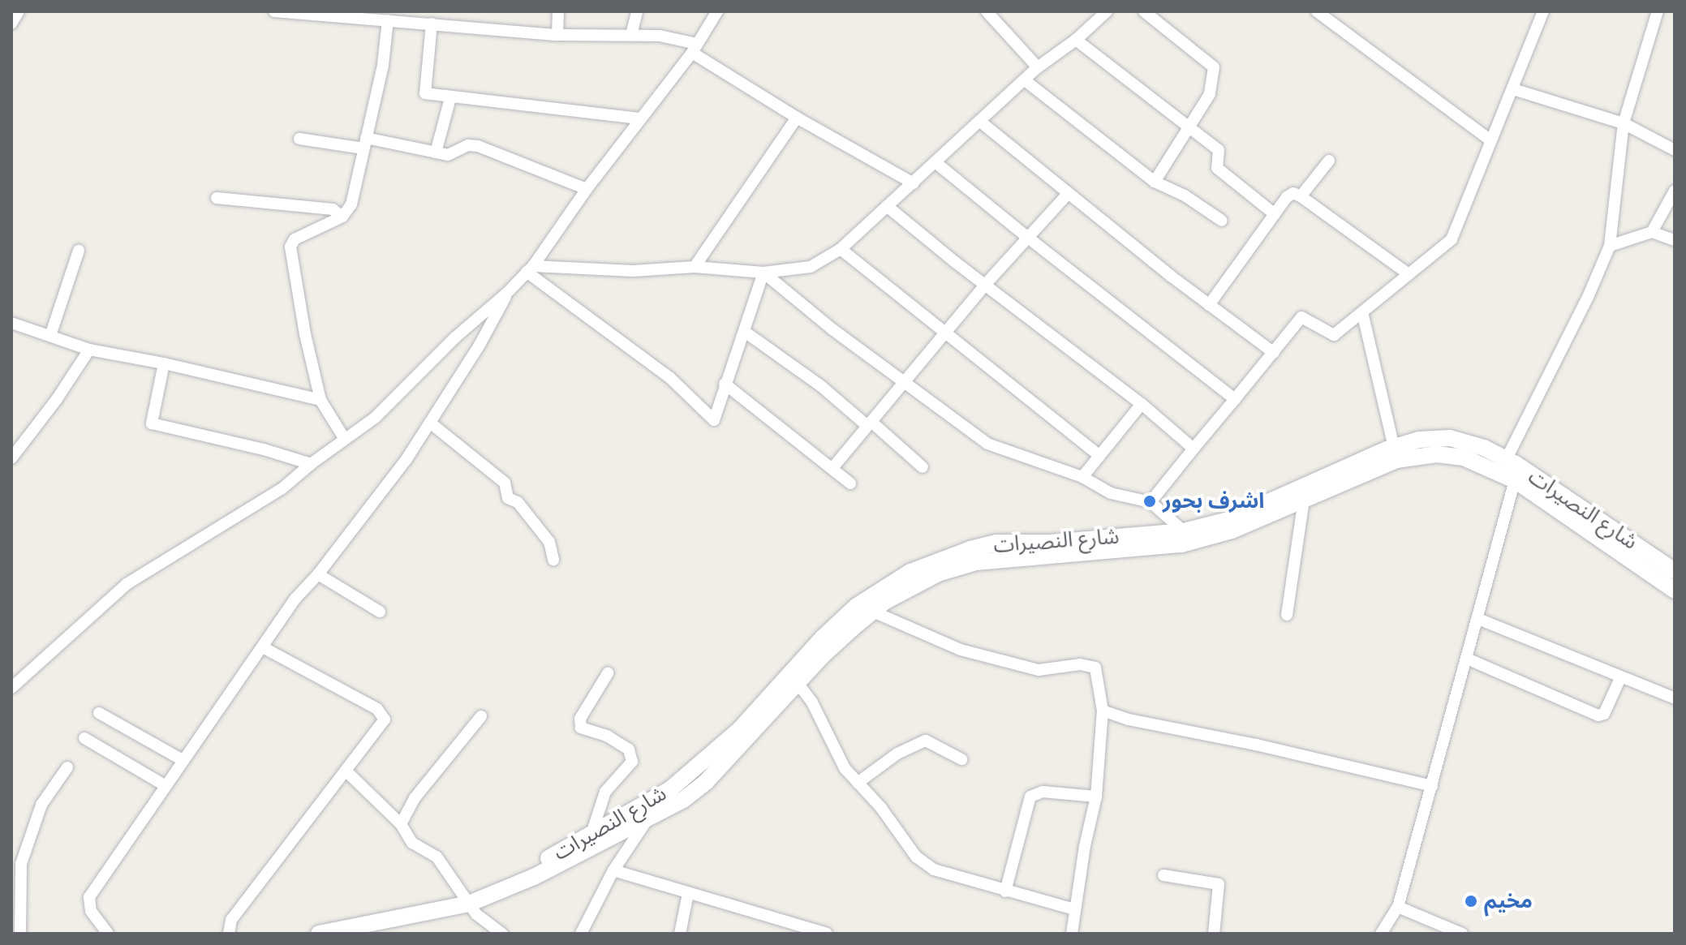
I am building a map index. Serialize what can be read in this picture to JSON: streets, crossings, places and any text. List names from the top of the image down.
{
  "streets": {
    "main road": ["شارع النصيرات"]
  },
  "places": ["اشرف بحور", "مخيم"]
}
